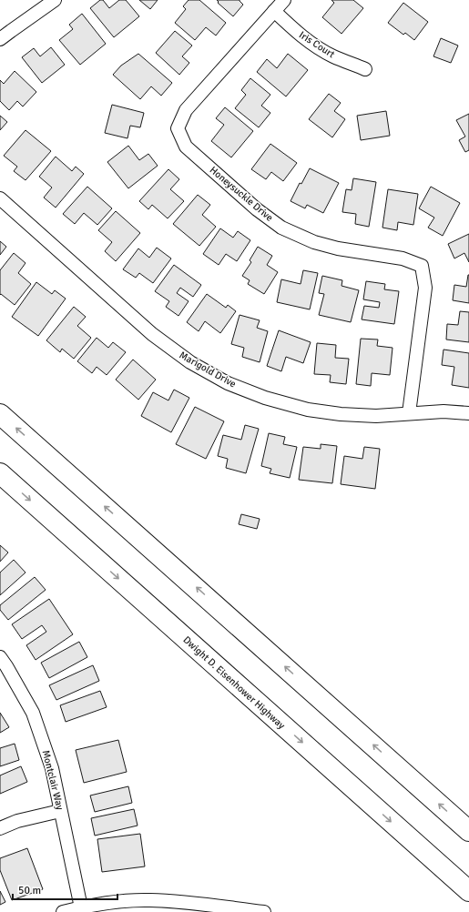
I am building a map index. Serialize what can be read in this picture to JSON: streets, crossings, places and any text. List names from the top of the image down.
{
  "streets": {
    "highway": ["Dwight D. Eisenhower Highway"],
    "street": [
      "Iris Court",
      "Honeysuckle Drive",
      "Marigold Drive",
      "Montclair Way"
    ]
  },
  "crossings": [
    ["Iris Court", "Honeysuckle Drive"],
    ["Honeysuckle Drive", "Marigold Drive"]
  ],
  "scale_bar": "50 m"
}
